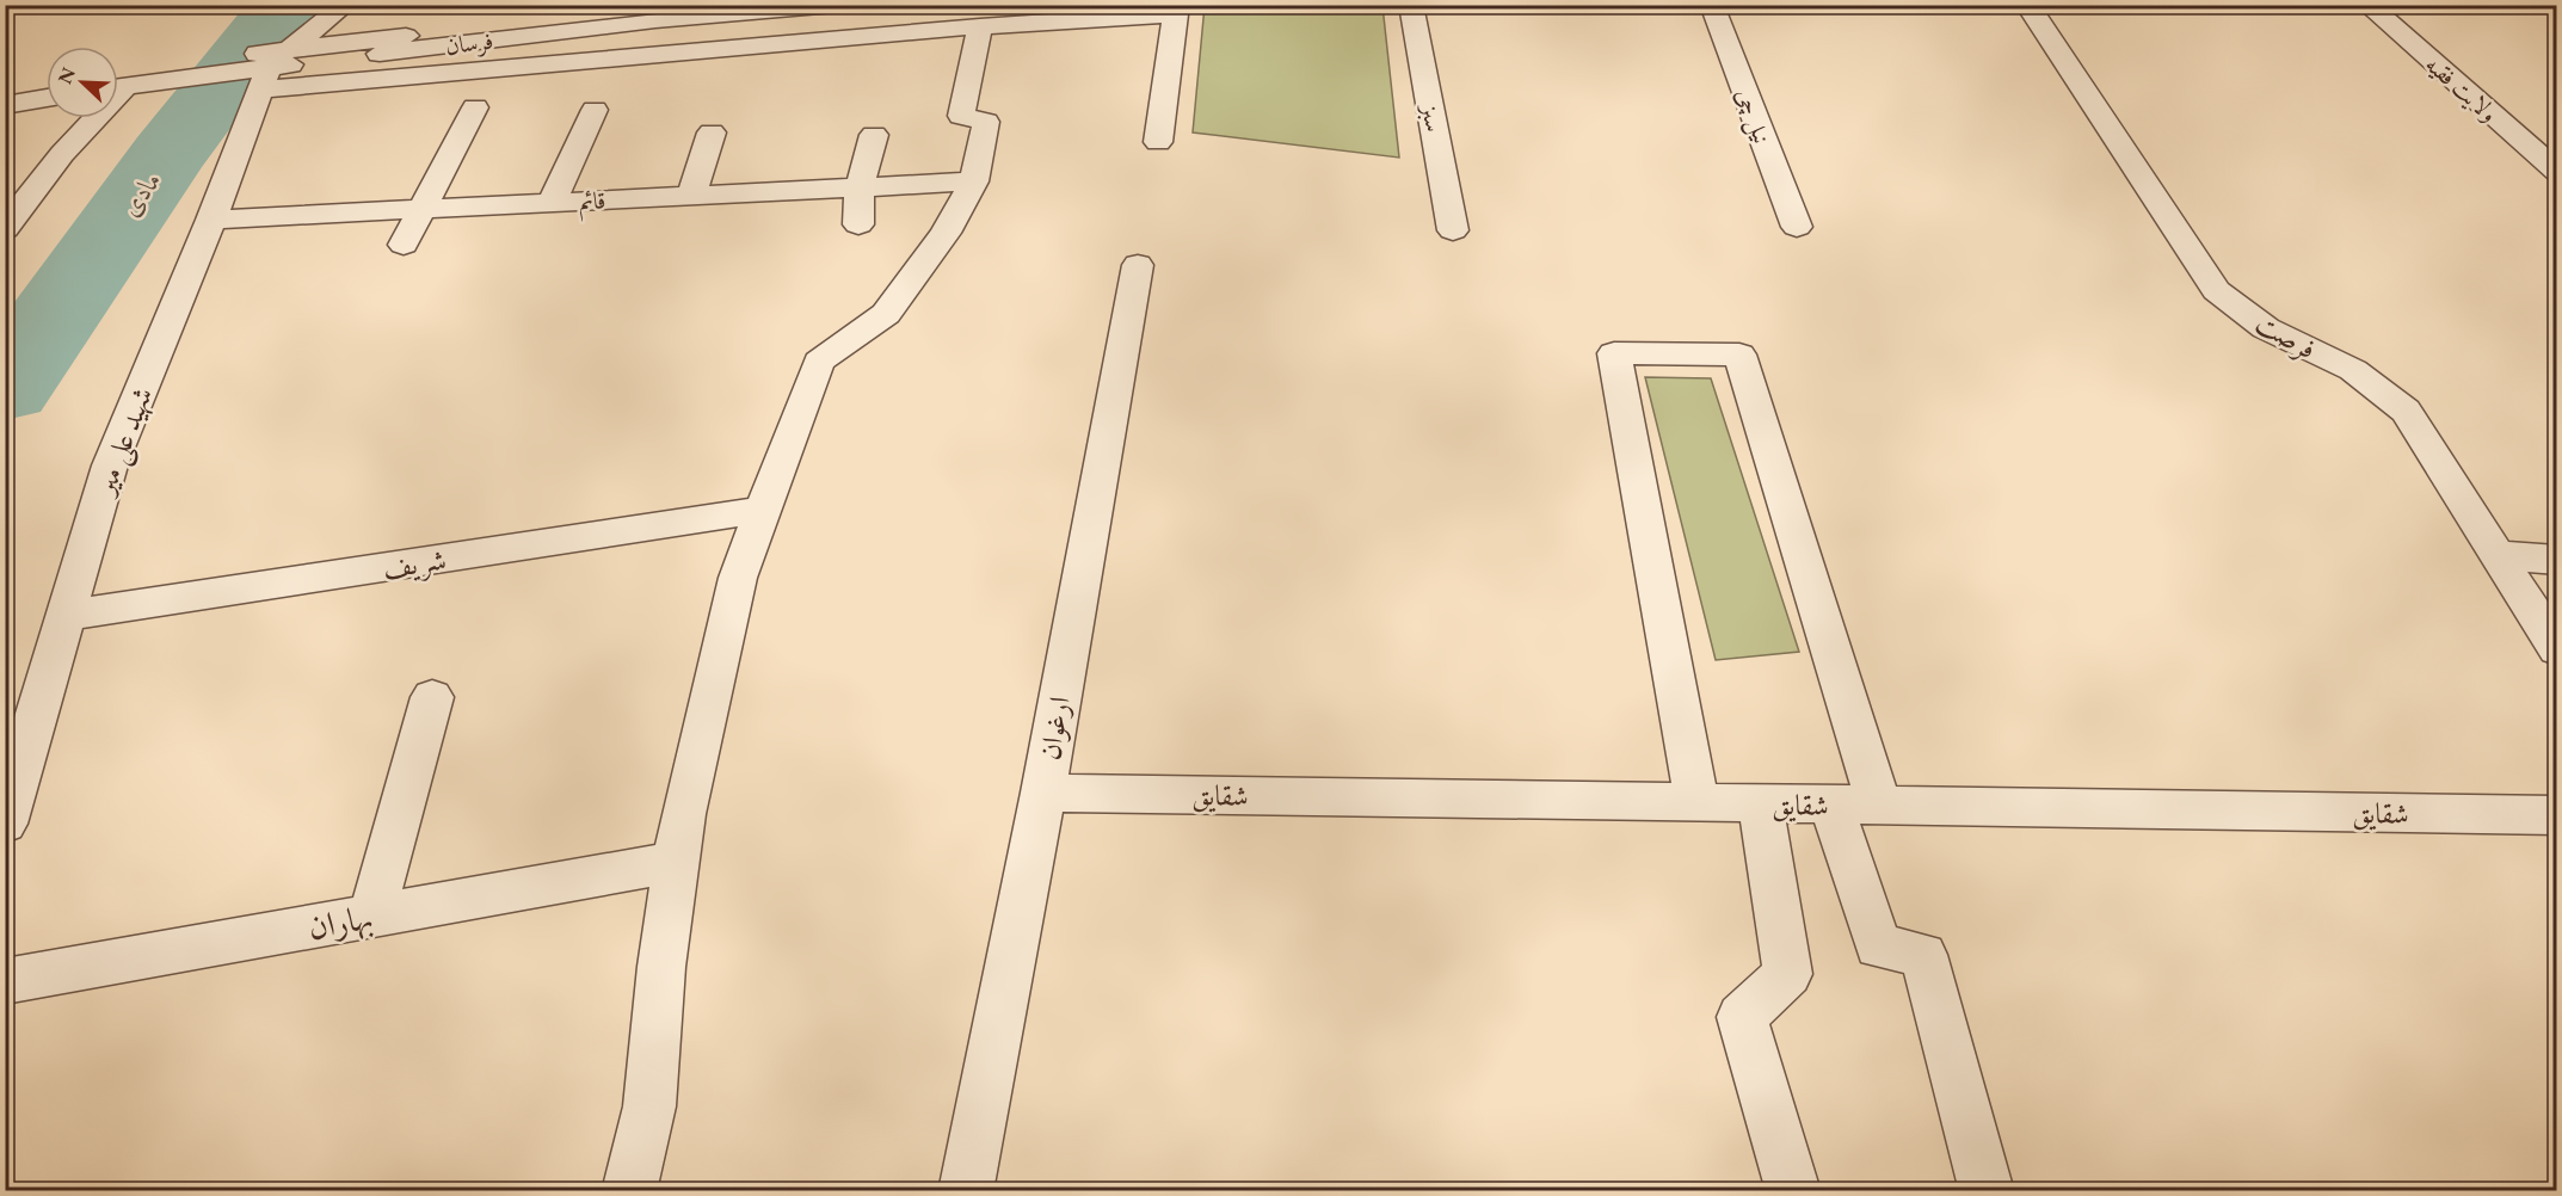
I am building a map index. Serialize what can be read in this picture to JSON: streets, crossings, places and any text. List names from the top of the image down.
{
  "streets": {
    "street": [
      "فرسان",
      "ولایت فقیه",
      "نیل چی",
      "سبز",
      "قائم",
      "فرصت",
      "شهید علی میر",
      "شریف",
      "ارغوان",
      "شقایق",
      "بهاران"
    ]
  },
  "crossings": [
    ["فرسان", "شهید علی میر"],
    ["قائم", "شهید علی میر"],
    ["شهید علی میر", "شریف"],
    ["ارغوان", "شقایق"]
  ],
  "water": ["مادی"],
  "north": "top left"
}
